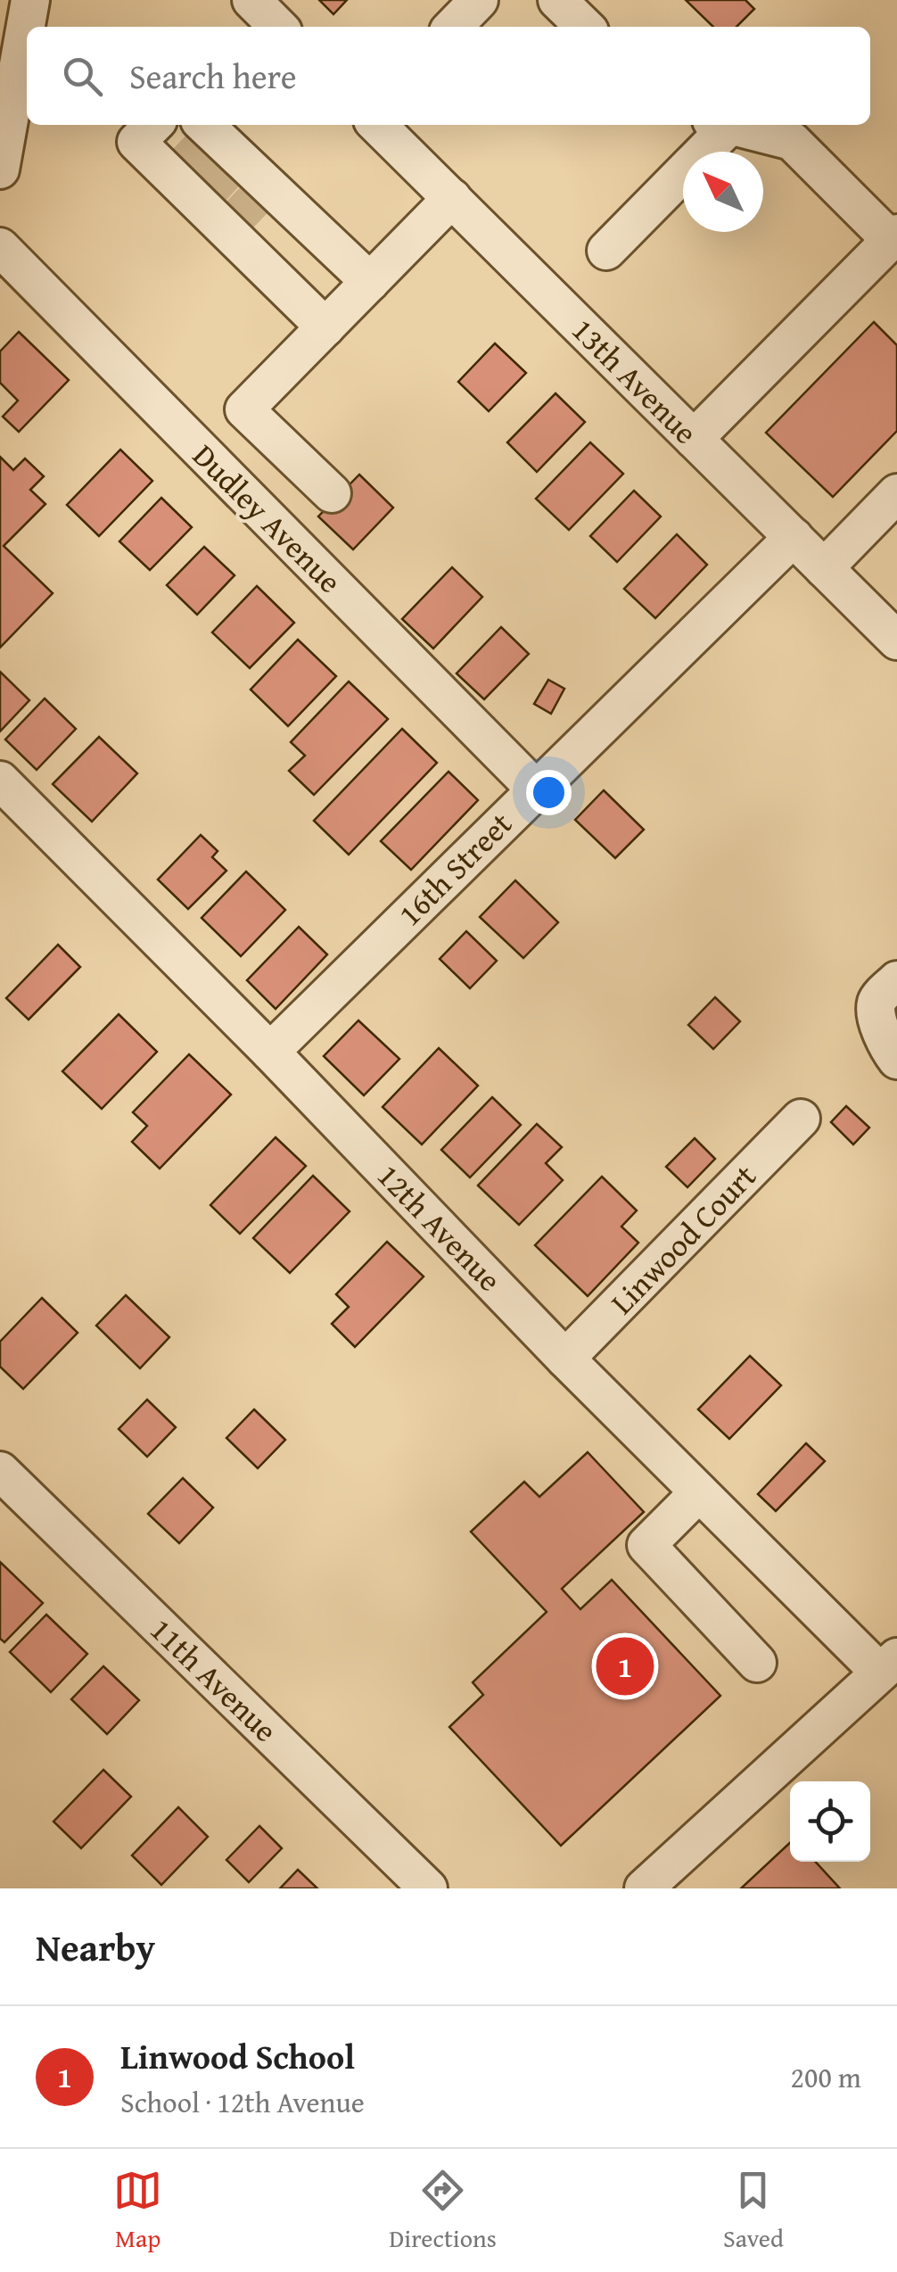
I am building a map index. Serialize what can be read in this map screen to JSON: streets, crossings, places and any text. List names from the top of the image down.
{
  "streets": {
    "street": [
      "13th Avenue",
      "Dudley Avenue",
      "16th Street",
      "12th Avenue",
      "Linwood Court",
      "11th Avenue"
    ]
  },
  "crossings": [
    ["13th Avenue", "16th Street"],
    ["Dudley Avenue", "16th Street"],
    ["16th Street", "12th Avenue"],
    ["12th Avenue", "Linwood Court"]
  ],
  "north": "top left",
  "page": {
    "search": "Search here",
    "pins": "1",
    "heading": "Nearby",
    "list": [
      {
        "mark": "1",
        "name": "Linwood School",
        "note": "School · 12th Avenue",
        "value": "200 m"
      }
    ],
    "nav": ["Map", "Directions", "Saved"]
  }
}
